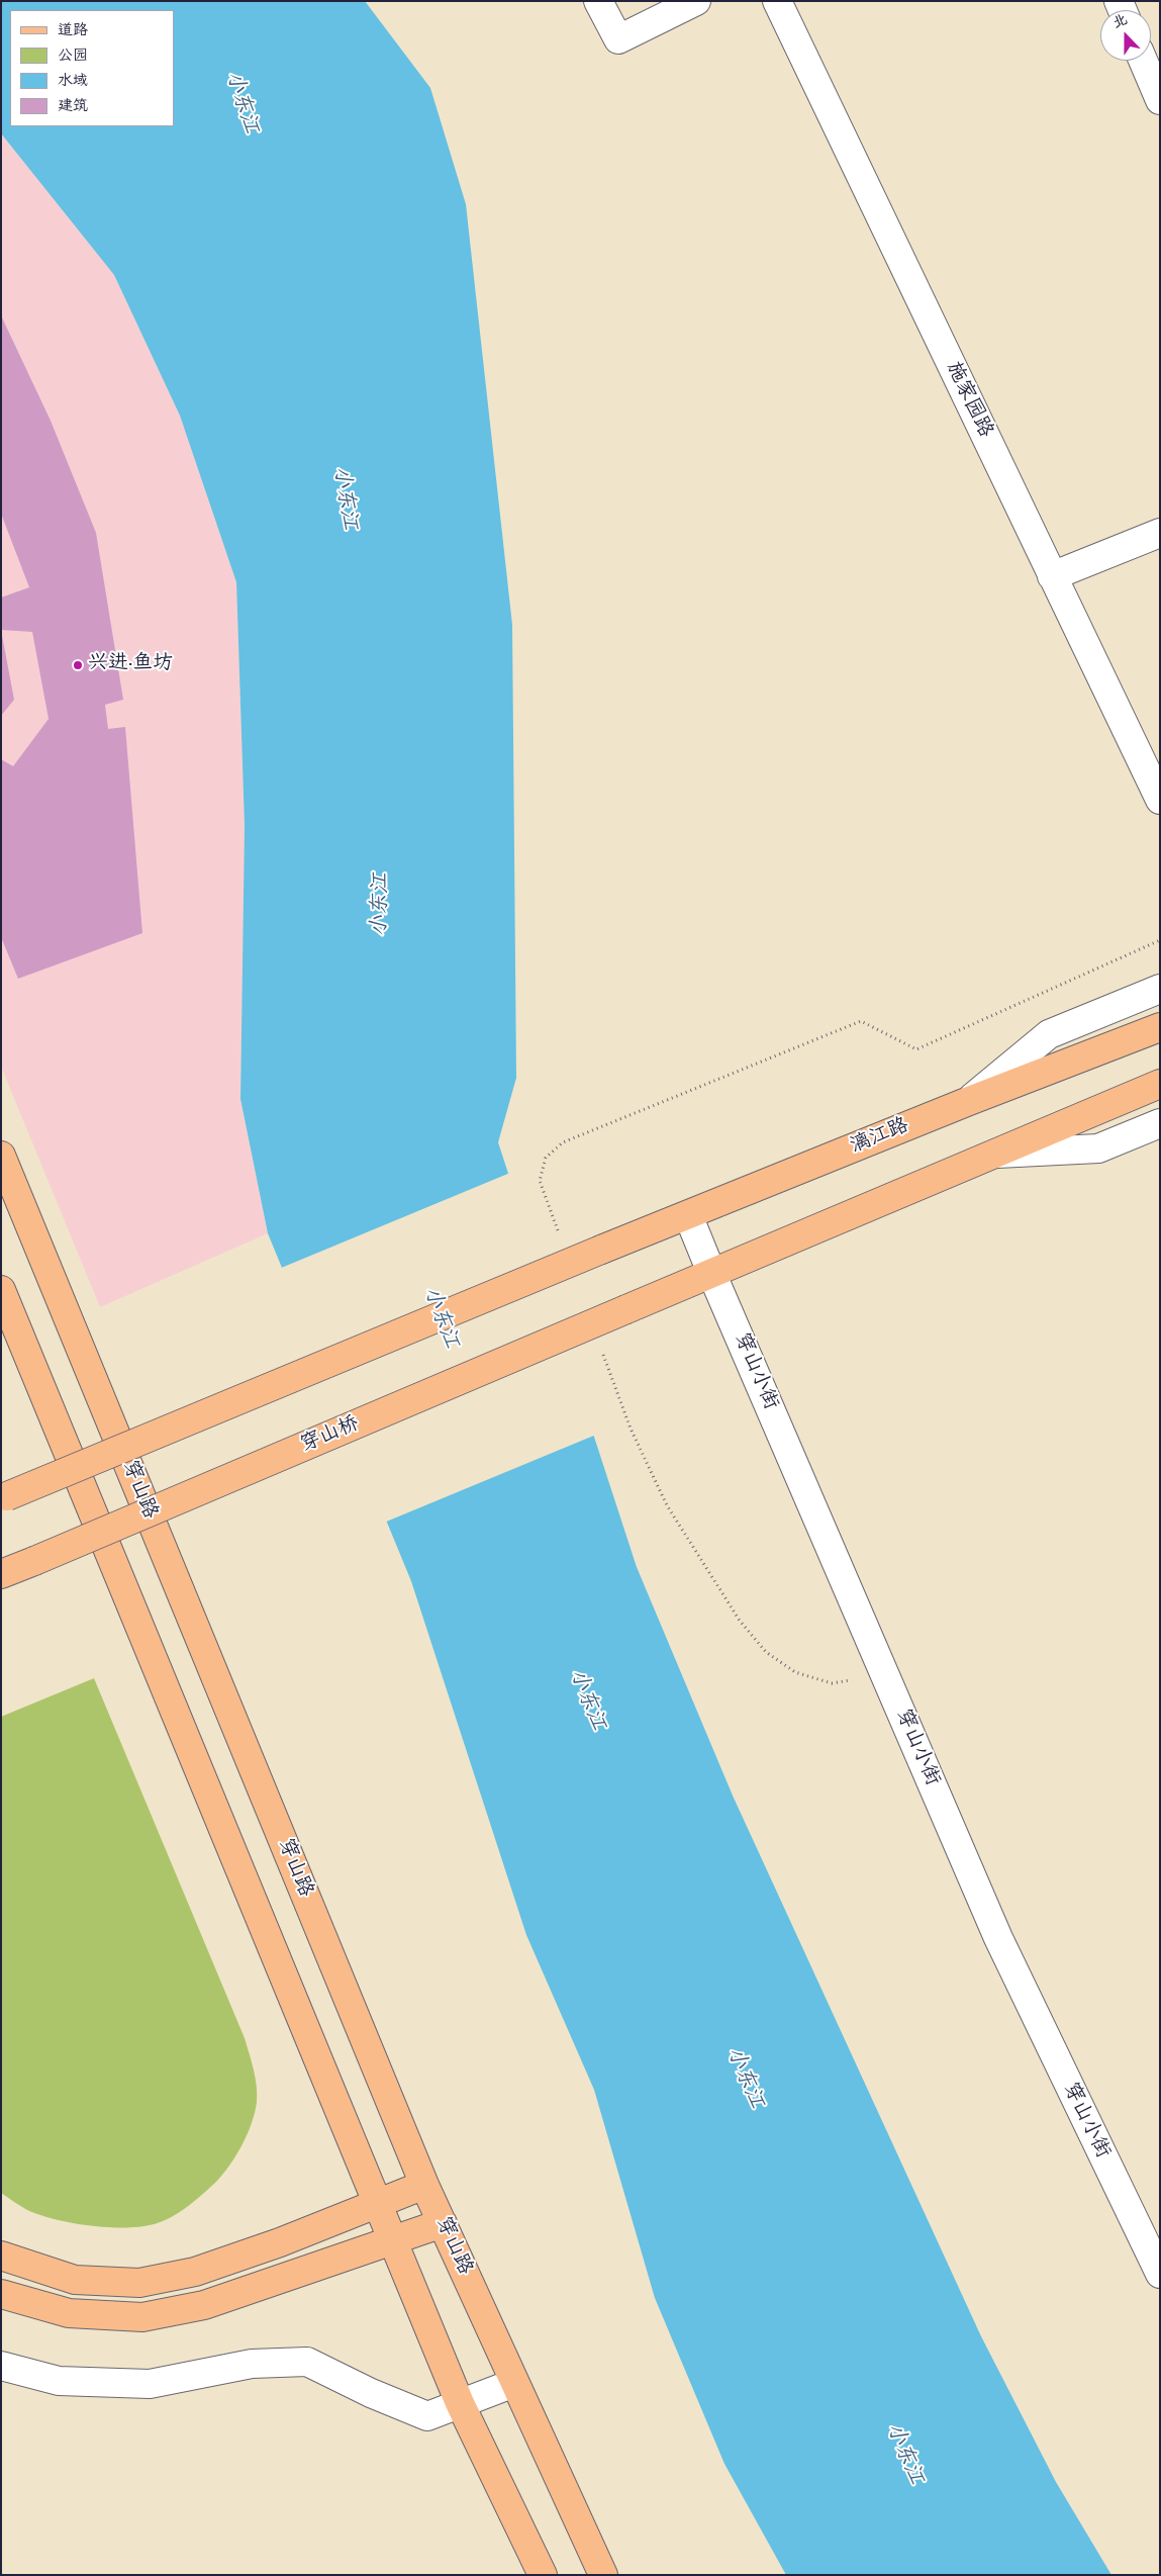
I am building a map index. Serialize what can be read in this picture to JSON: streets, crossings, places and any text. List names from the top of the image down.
{
  "streets": {
    "main road": ["漓江路", "穿山桥", "穿山路"],
    "street": ["施家园路", "穿山小街"]
  },
  "crossings": [
    ["漓江路", "穿山小街"],
    ["穿山小街", "穿山桥"]
  ],
  "water": ["小东江"],
  "places": ["兴进·鱼坊"],
  "legend": [
    "道路",
    "公园",
    "水域",
    "建筑"
  ],
  "north": "top"
}
